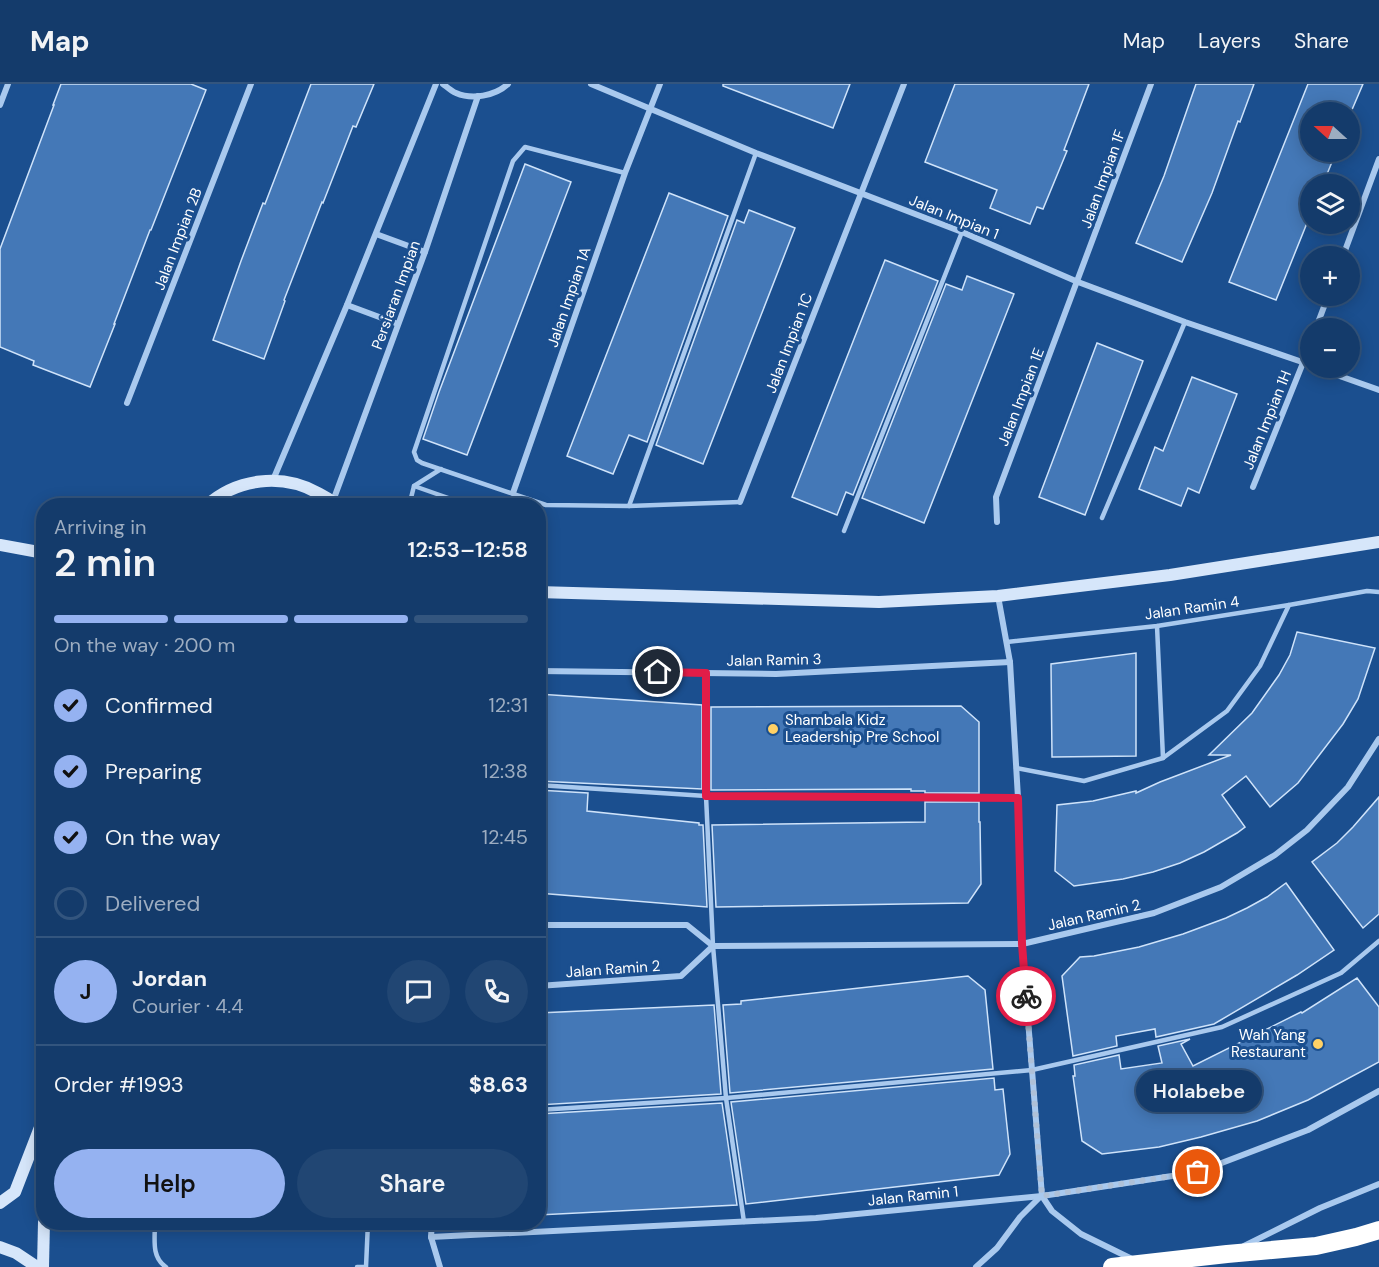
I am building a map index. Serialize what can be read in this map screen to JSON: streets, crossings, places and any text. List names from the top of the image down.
{
  "streets": {
    "street": [
      "Jalan Impian 1F",
      "Jalan Impian 1",
      "Jalan Impian 2B",
      "Persiaran Impian",
      "Jalan Impian 1A",
      "Jalan Impian 1C",
      "Jalan Impian 1E",
      "Jalan Impian 1H",
      "Jalan Ramin 3",
      "Jalan Ramin 2",
      "Jalan Ramin 1"
    ],
    "lane": ["Jalan Ramin 4"]
  },
  "crossings": [
    ["Jalan Impian 1F", "Jalan Impian 1"],
    ["Jalan Impian 1F", "Jalan Impian 1E"],
    ["Jalan Impian 1", "Jalan Impian 1A"],
    ["Jalan Impian 1", "Jalan Impian 1C"],
    ["Jalan Impian 1", "Jalan Impian 1E"]
  ],
  "places": ["Shambala Kidz Leadership Pre School", "Wah Yang Restaurant", "Holabebe"],
  "north": "left",
  "page": {
    "header": "Map",
    "nav": ["Map", "Layers", "Share"],
    "map_buttons": ["+", "−"],
    "heading": ["2 min", "Arriving in", "12:53–12:58"],
    "panel": [
      "Jordan",
      "Courier · 4.4",
      "Order #1993",
      "$8.63"
    ],
    "bar": "On the way · 200 m",
    "list": [
      ["Confirmed", "12:31"],
      ["Preparing", "12:38"],
      ["On the way", "12:45"],
      "Delivered"
    ],
    "round": "J",
    "bubble": "Holabebe",
    "buttons": ["Help", "Share"]
  }
}
